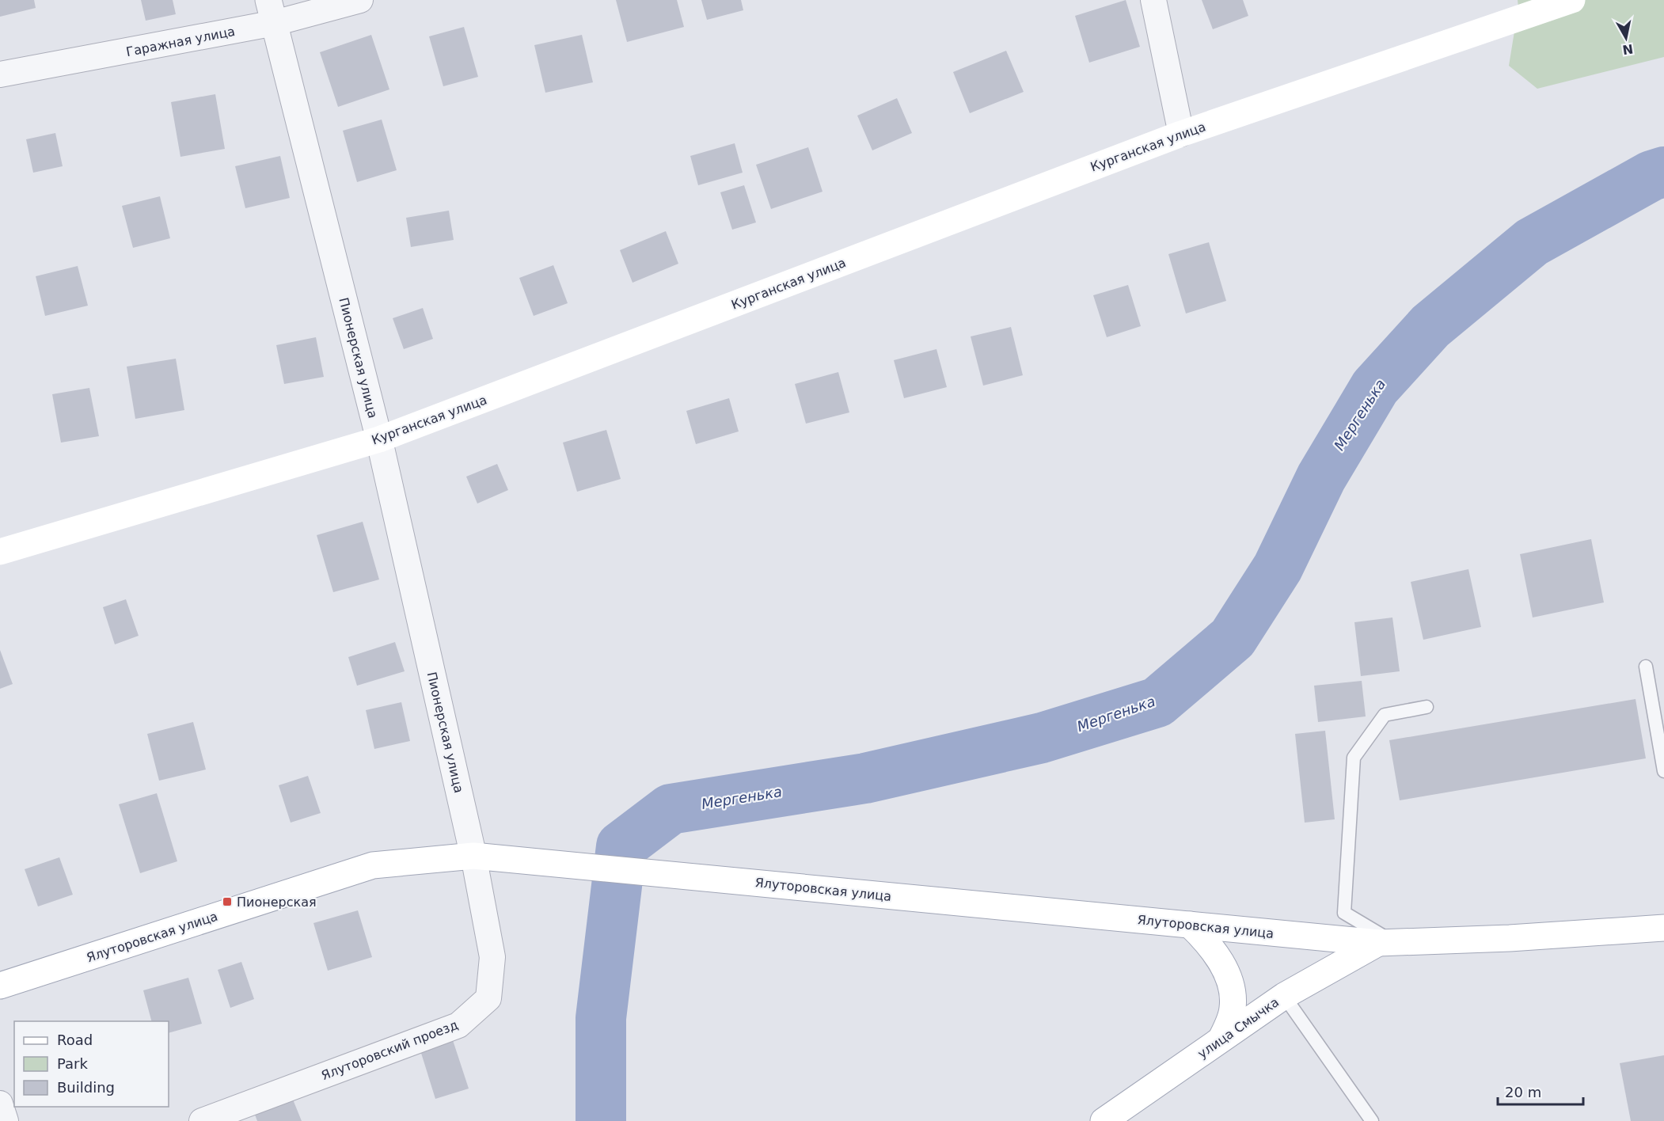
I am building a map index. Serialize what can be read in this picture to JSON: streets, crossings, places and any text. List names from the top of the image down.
{
  "streets": {
    "main road": ["Курганская улица", "Ялуторовская улица", "улица Смычка"],
    "street": ["Гаражная улица", "Пионерская улица", "Ялуторовский проезд"]
  },
  "crossings": [
    ["Гаражная улица", "Пионерская улица"],
    ["Курганская улица", "Пионерская улица"],
    ["Пионерская улица", "Ялуторовская улица"],
    ["Пионерская улица", "Ялуторовский проезд"],
    ["Ялуторовская улица", "улица Смычка"],
    ["Ялуторовская улица", "Ялуторовский проезд"]
  ],
  "water": ["Мергенька"],
  "places": {
    "transit": ["Пионерская"]
  },
  "legend": ["Road", "Park", "Building"],
  "scale_bar": "20 m",
  "north": "bottom"
}
